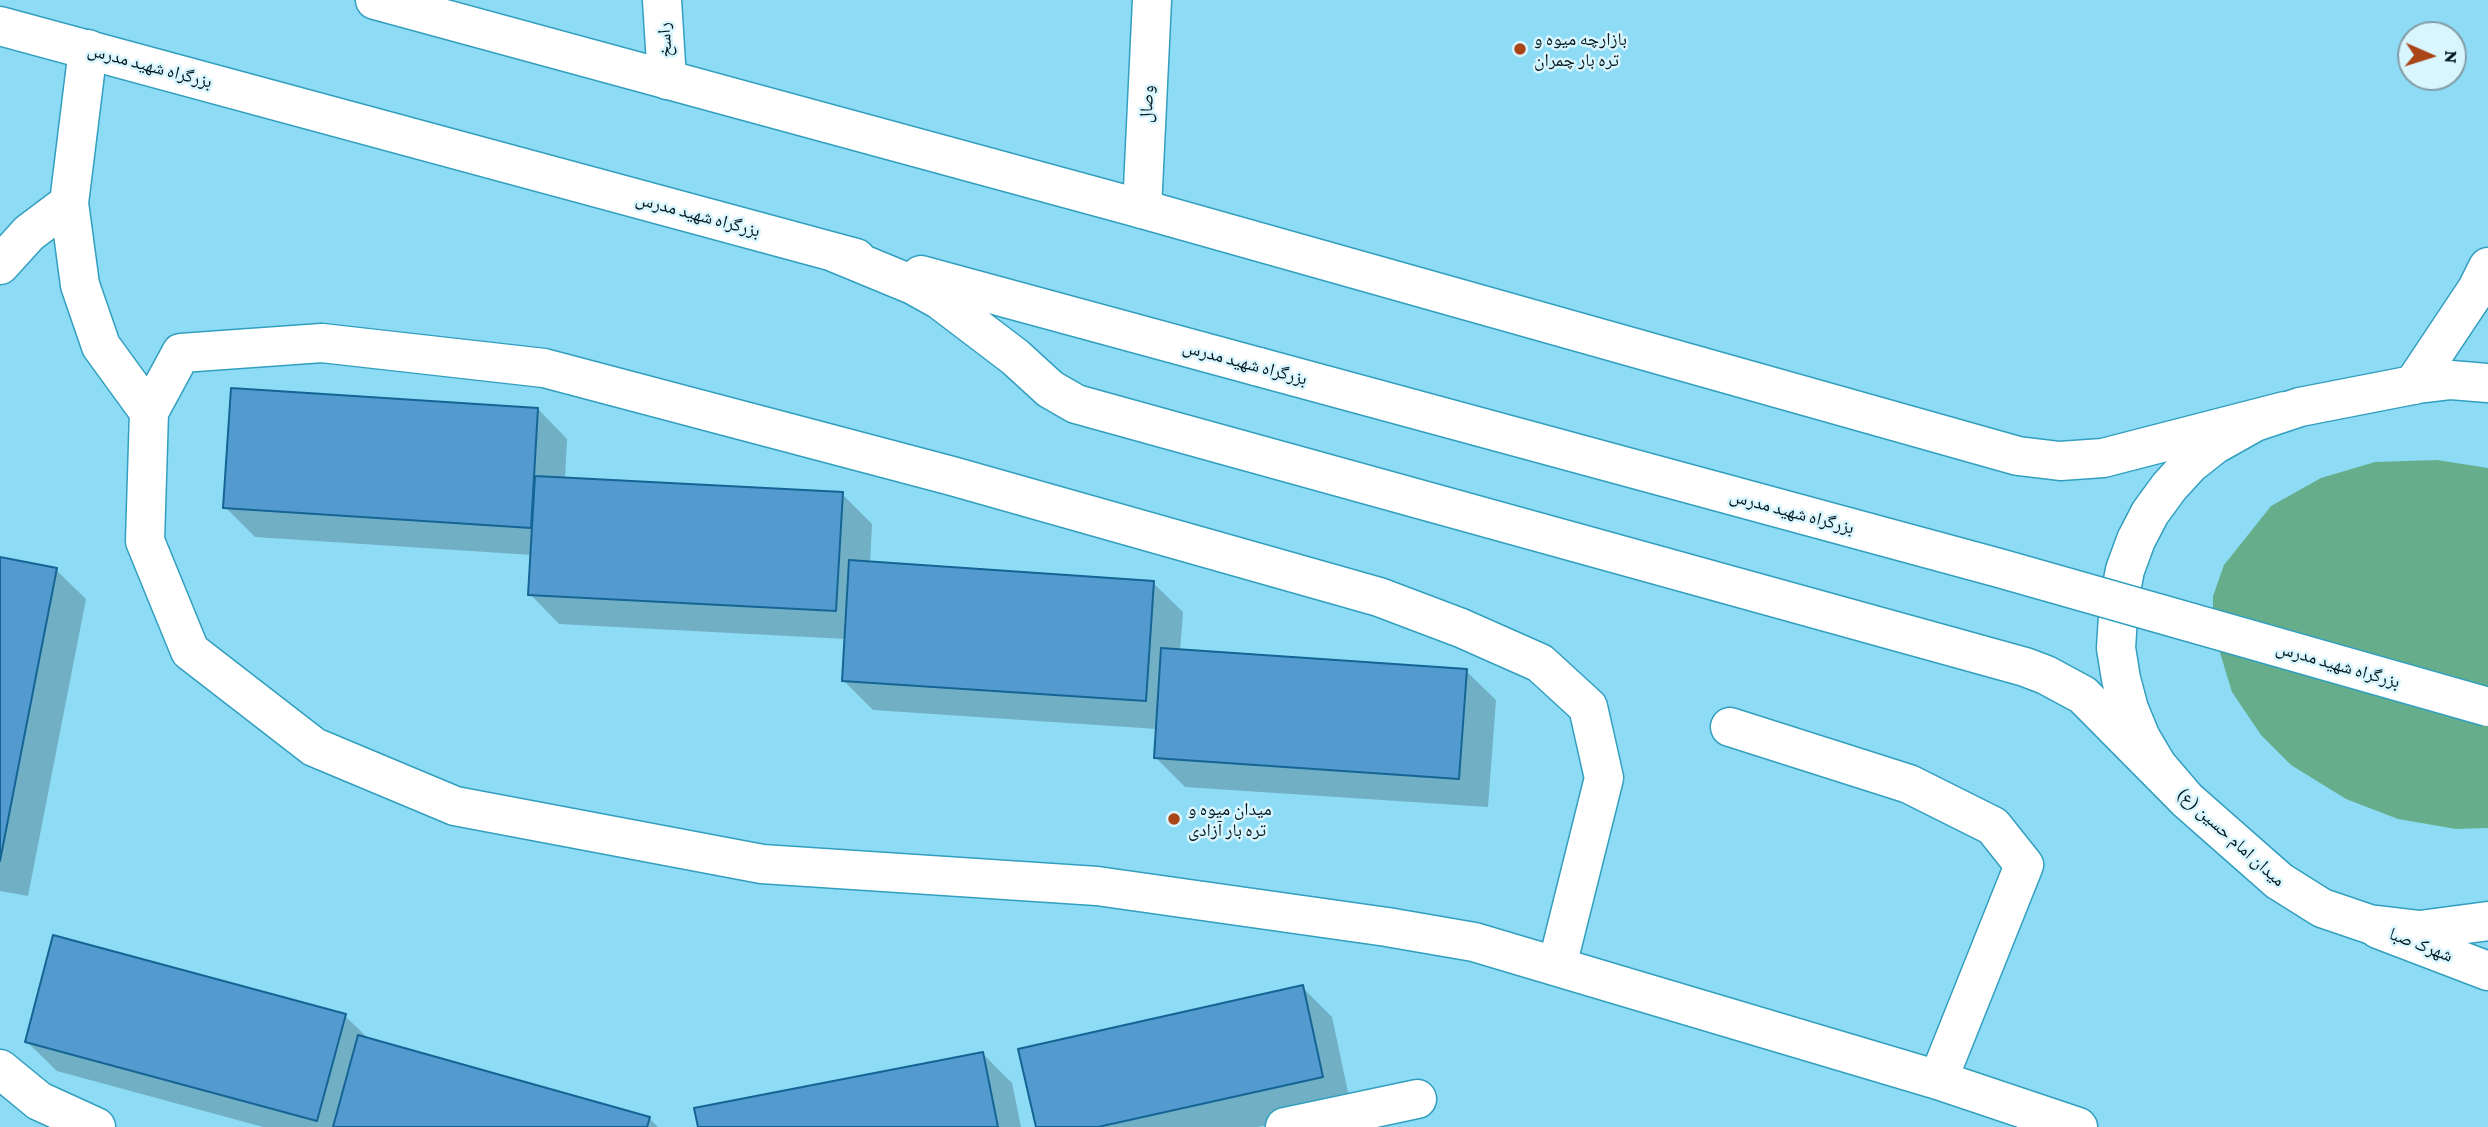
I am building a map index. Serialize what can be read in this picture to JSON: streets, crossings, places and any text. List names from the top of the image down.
{
  "streets": {
    "main road": [
      "راسخ",
      "بزرگراه شهید مدرس",
      "وصال",
      "میدان امام حسین (ع)",
      "شهرک صبا"
    ]
  },
  "crossings": [
    ["میدان امام حسین (ع)", "شهرک صبا"]
  ],
  "places": ["بازارچه میوه و تره بار چمران", "میدان میوه و تره بار آزادی"],
  "north": "right"
}
